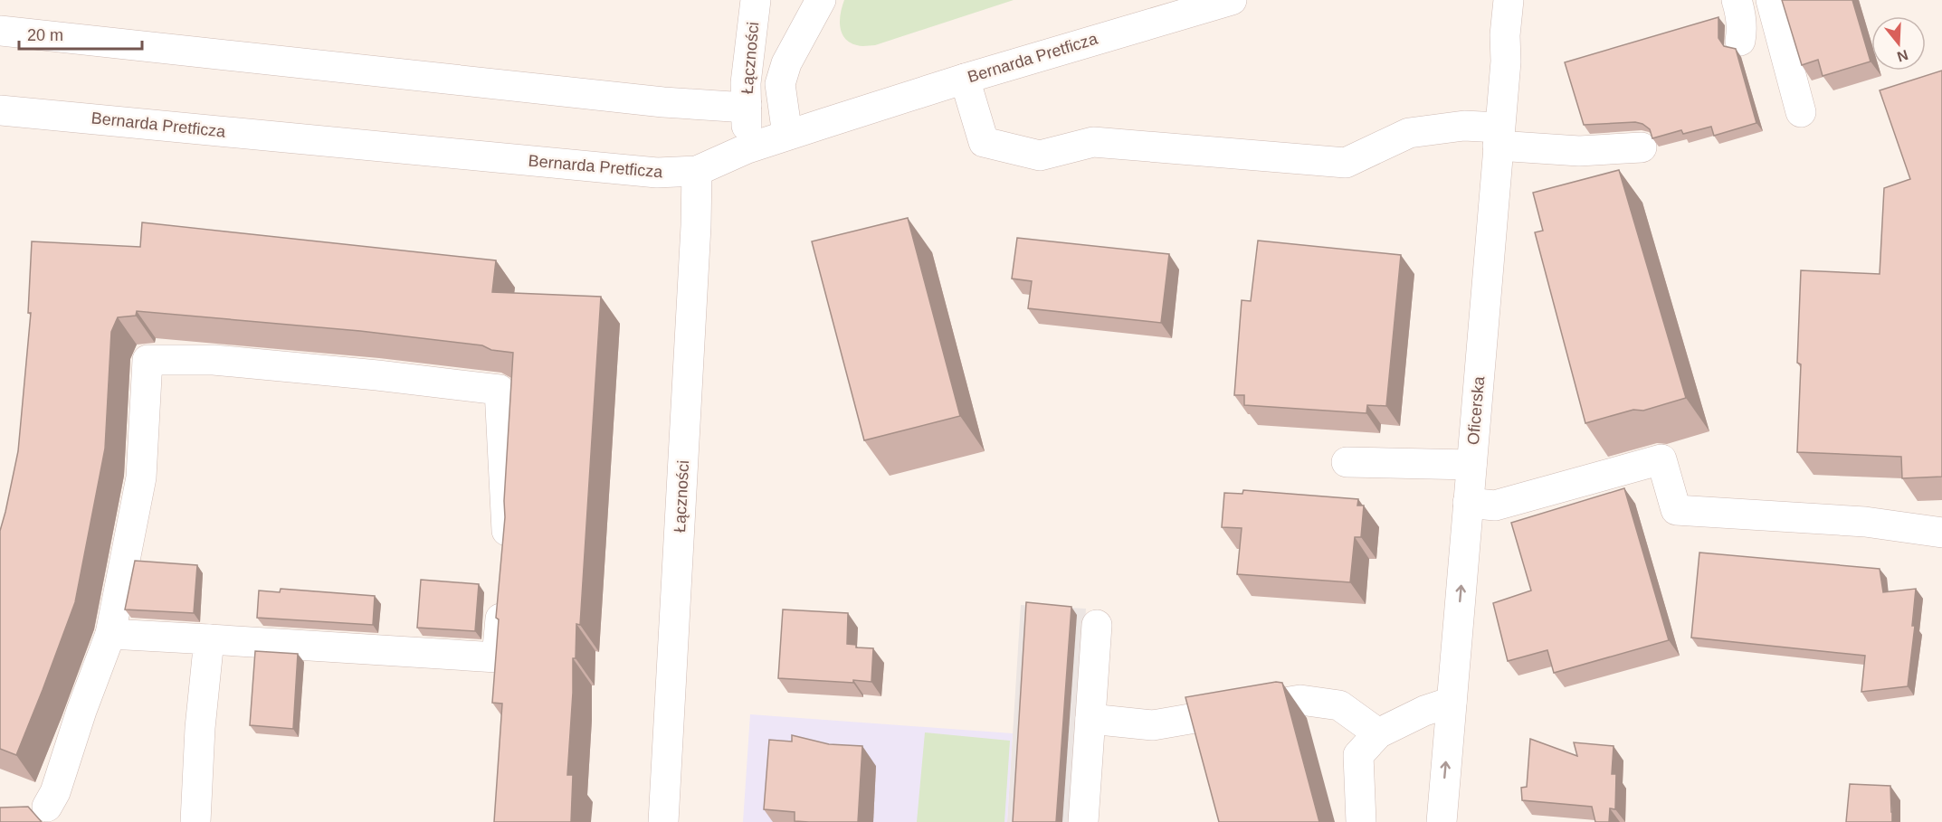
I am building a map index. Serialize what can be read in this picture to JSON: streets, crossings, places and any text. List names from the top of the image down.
{
  "streets": {
    "street": ["Łączności", "Bernarda Pretficza", "Oficerska"]
  },
  "crossings": [
    ["Łączności", "Bernarda Pretficza"]
  ],
  "one_way": ["Oficerska"],
  "scale_bar": "20 m",
  "north": "bottom"
}
